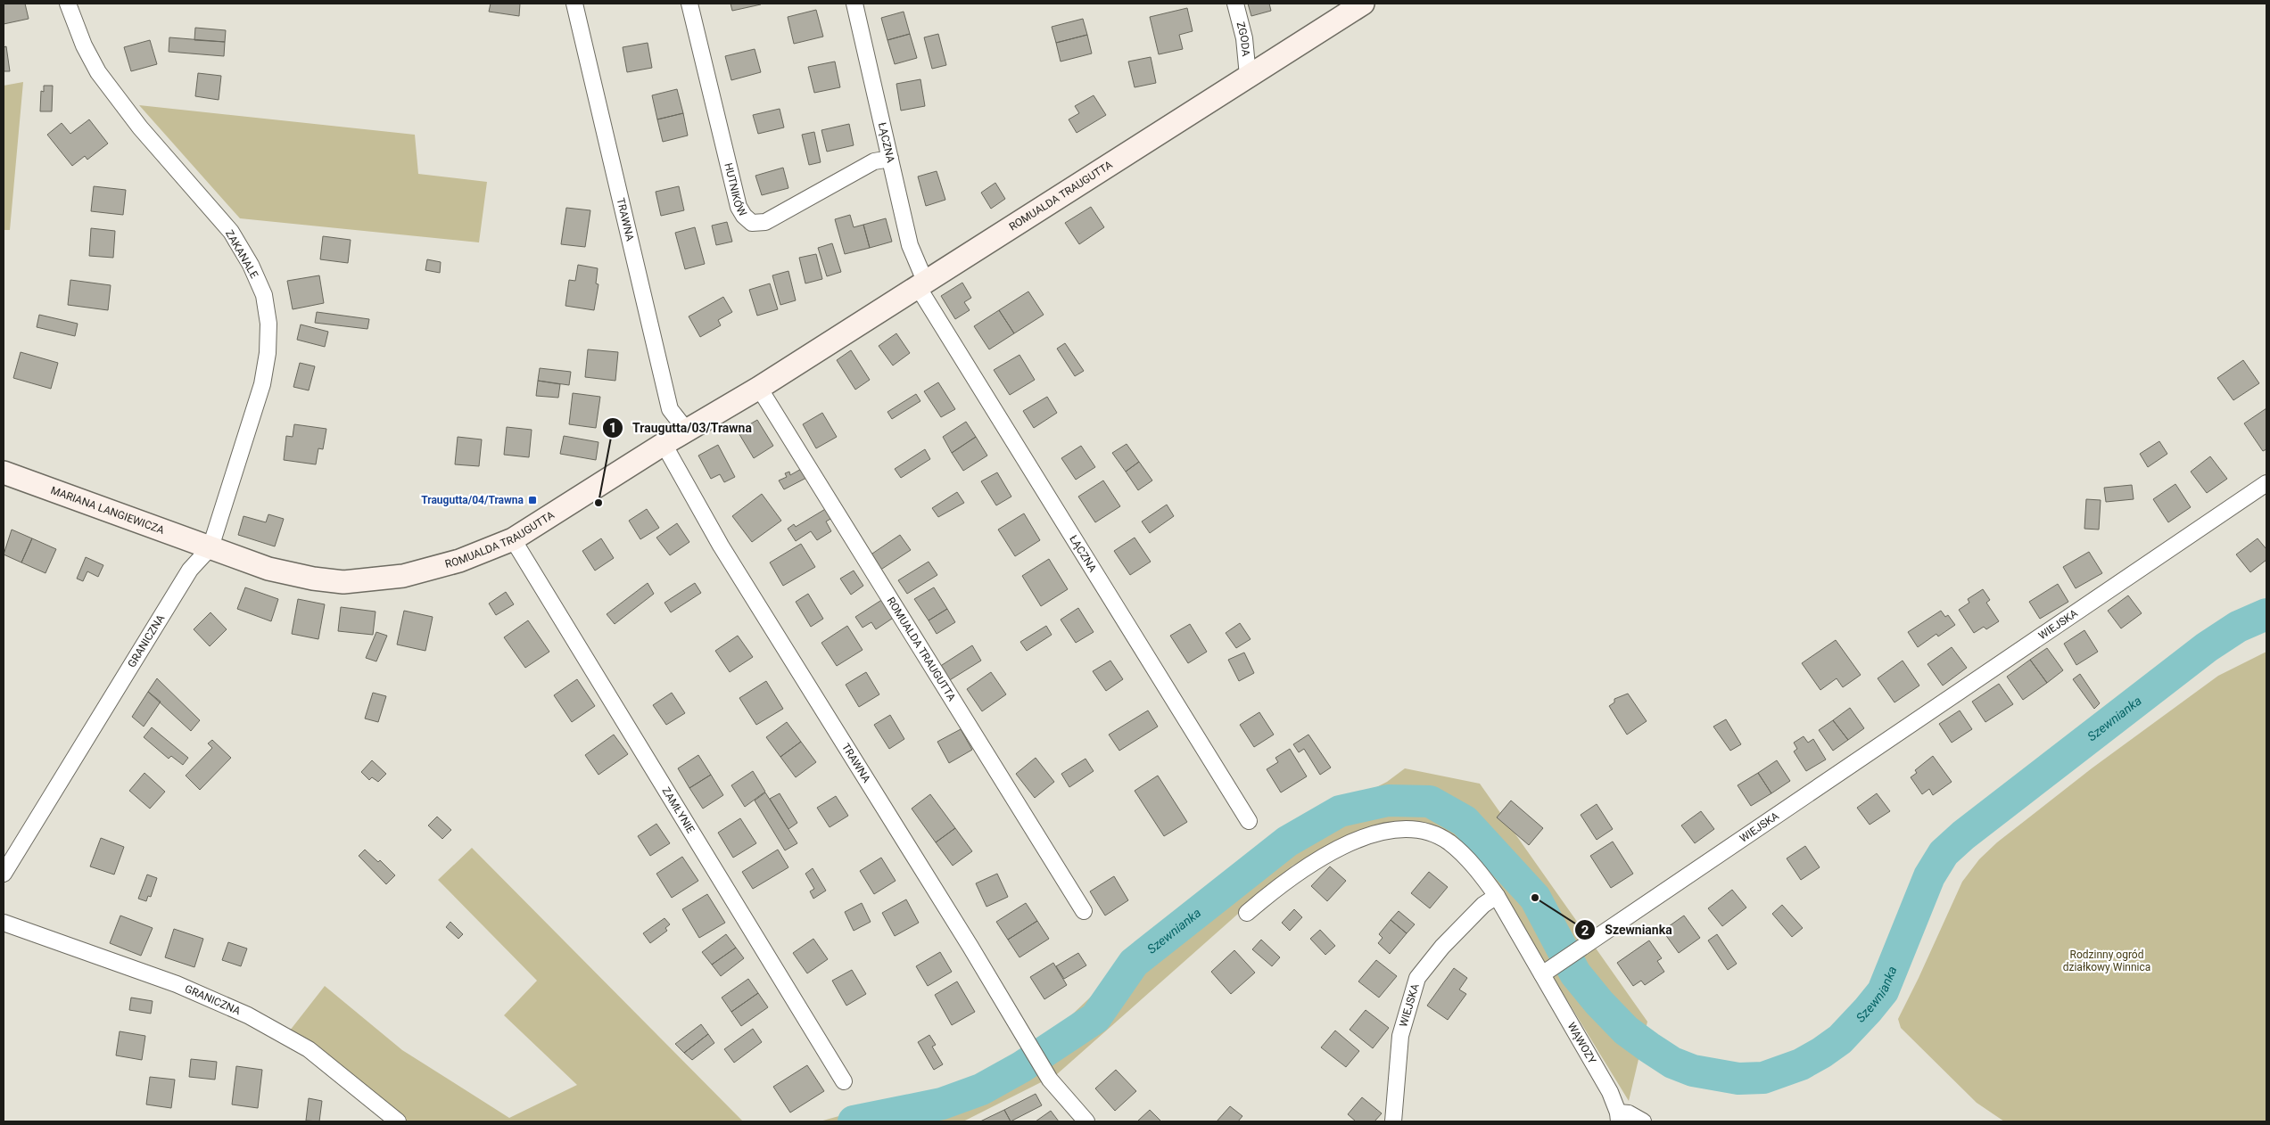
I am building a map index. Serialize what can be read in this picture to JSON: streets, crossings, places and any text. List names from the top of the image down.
{
  "streets": {
    "main road": ["ROMUALDA TRAUGUTTA", "MARIANA LANGIEWICZA"],
    "street": [
      "ZGODA",
      "ŁĄCZNA",
      "HUTNIKÓW",
      "TRAWNA",
      "ZAKANALE",
      "WIEJSKA",
      "GRANICZNA",
      "ZAMŁYNIE",
      "WĄWOZY"
    ]
  },
  "crossings": [
    ["ZGODA", "ROMUALDA TRAUGUTTA"],
    ["ŁĄCZNA", "HUTNIKÓW"],
    ["ŁĄCZNA", "ROMUALDA TRAUGUTTA"],
    ["ROMUALDA TRAUGUTTA", "TRAWNA"],
    ["ROMUALDA TRAUGUTTA", "ZAKANALE"],
    ["ROMUALDA TRAUGUTTA", "MARIANA LANGIEWICZA"],
    ["ROMUALDA TRAUGUTTA", "GRANICZNA"],
    ["ROMUALDA TRAUGUTTA", "ZAMŁYNIE"],
    ["ZAKANALE", "MARIANA LANGIEWICZA"],
    ["ZAKANALE", "GRANICZNA"],
    ["MARIANA LANGIEWICZA", "GRANICZNA"],
    ["WIEJSKA", "WĄWOZY"]
  ],
  "water": ["Szewnianka"],
  "parks": ["Rodzinny ogród działkowy Winnica"],
  "places": {
    "transit": ["Traugutta/04/Trawna"],
    "other": ["Traugutta/03/Trawna", "Szewnianka"]
  }
}
